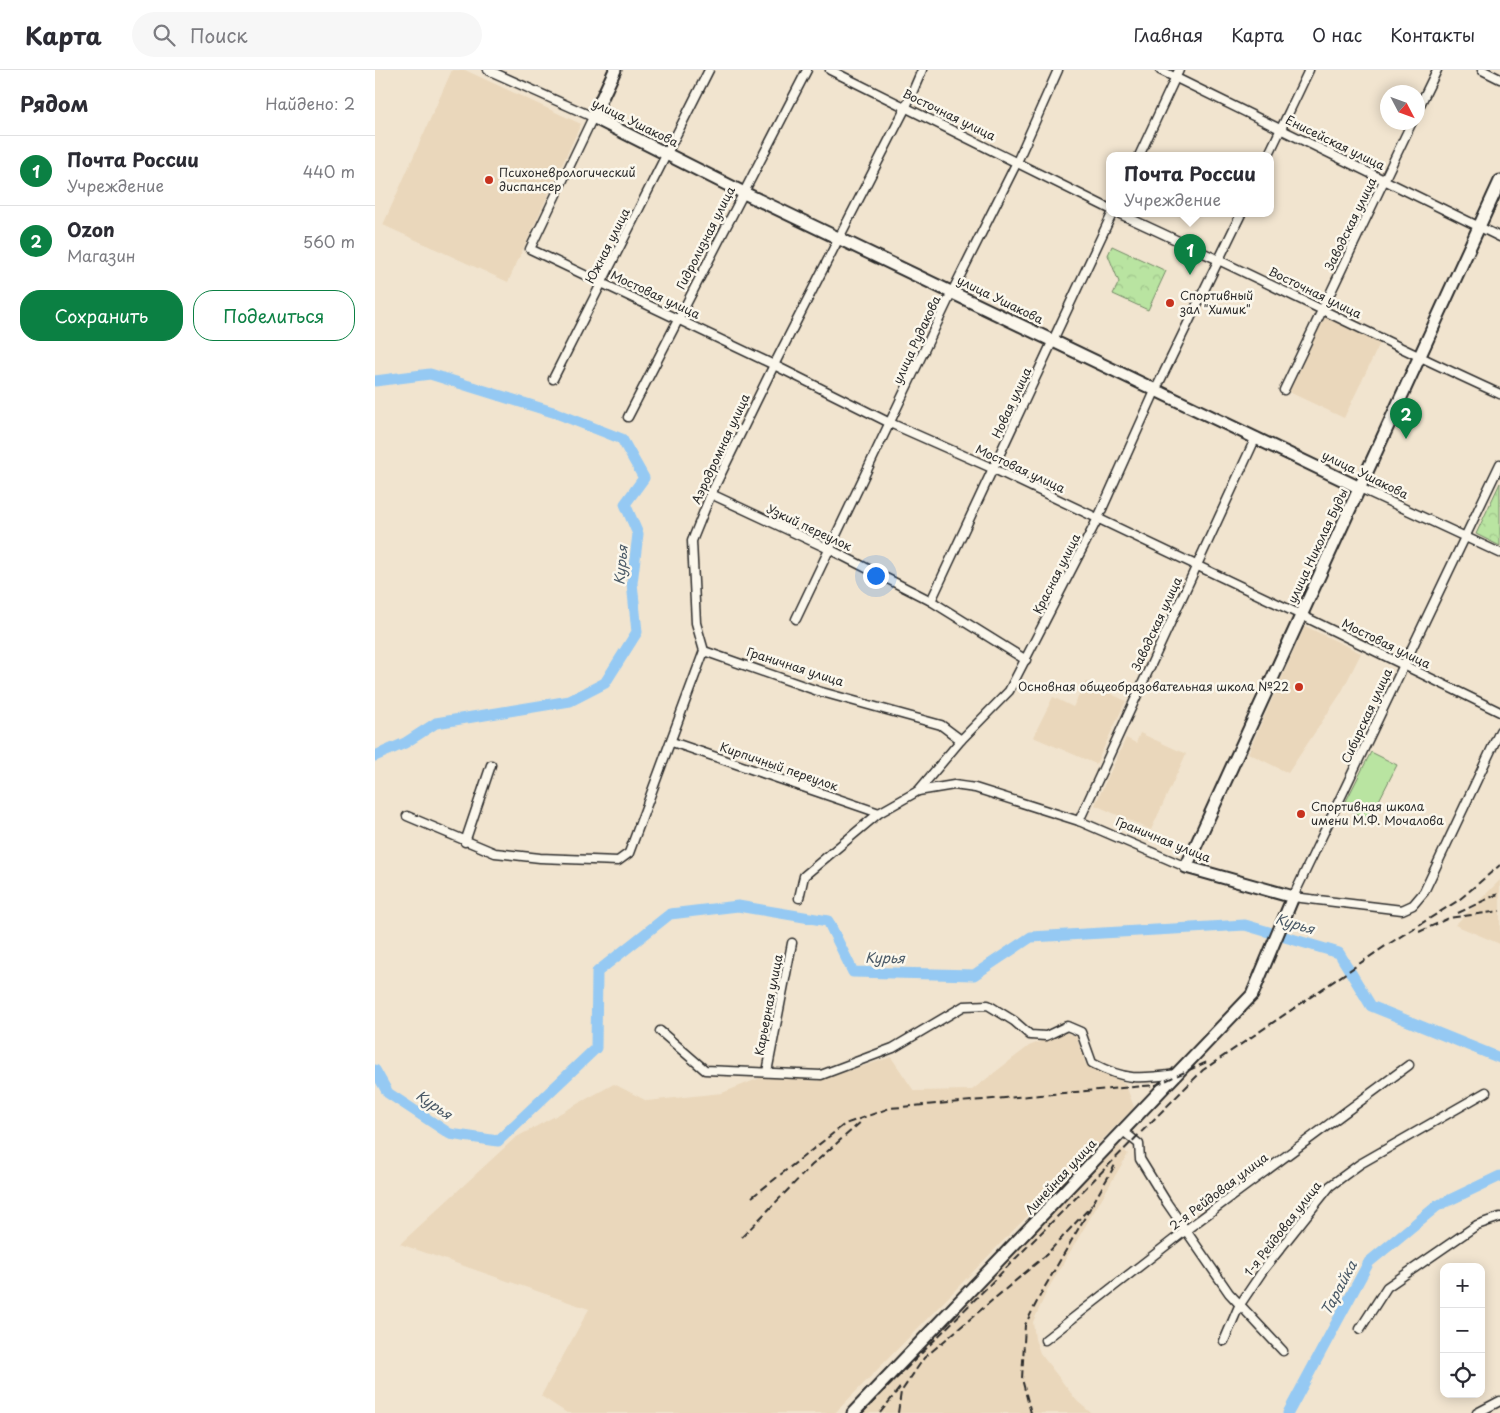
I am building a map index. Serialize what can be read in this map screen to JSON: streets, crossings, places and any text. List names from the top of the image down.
{
  "streets": {
    "street": [
      "Восточная улица",
      "улица Ушакова",
      "Енисейская улица",
      "Заводская улица",
      "Гидролизная улица",
      "Южная улица",
      "Мостовая улица",
      "улица Рудакова",
      "Новая улица",
      "Аэродромная улица",
      "Узкий переулок",
      "улица Николая Буды",
      "Красная улица",
      "Граничная улица",
      "Сибирская улица",
      "Кирпичный переулок",
      "Карьерная улица",
      "Линейная улица",
      "2-я Рейдовая улица",
      "1-я Рейдовая улица"
    ]
  },
  "crossings": [
    ["Восточная улица", "Заводская улица"],
    ["Восточная улица", "улица Рудакова"],
    ["Восточная улица", "Аэродромная улица"],
    ["Восточная улица", "улица Николая Буды"],
    ["Восточная улица", "Красная улица"],
    ["улица Ушакова", "Заводская улица"],
    ["улица Ушакова", "Гидролизная улица"],
    ["улица Ушакова", "Южная улица"],
    ["улица Ушакова", "Мостовая улица"],
    ["улица Ушакова", "улица Рудакова"],
    ["улица Ушакова", "Новая улица"],
    ["улица Ушакова", "Аэродромная улица"],
    ["улица Ушакова", "улица Николая Буды"],
    ["улица Ушакова", "Красная улица"],
    ["улица Ушакова", "Сибирская улица"],
    ["Енисейская улица", "Заводская улица"],
    ["Енисейская улица", "улица Николая Буды"],
    ["Заводская улица", "Мостовая улица"],
    ["Заводская улица", "Граничная улица"],
    ["Гидролизная улица", "Мостовая улица"],
    ["Южная улица", "Мостовая улица"],
    ["Мостовая улица", "улица Рудакова"],
    ["Мостовая улица", "Новая улица"],
    ["Мостовая улица", "Аэродромная улица"],
    ["Мостовая улица", "улица Николая Буды"],
    ["Мостовая улица", "Красная улица"],
    ["Мостовая улица", "Сибирская улица"],
    ["улица Рудакова", "Узкий переулок"],
    ["Новая улица", "Узкий переулок"],
    ["Аэродромная улица", "Узкий переулок"],
    ["Аэродромная улица", "Граничная улица"],
    ["Узкий переулок", "Красная улица"],
    ["улица Николая Буды", "Граничная улица"],
    ["Красная улица", "Граничная улица"],
    ["Красная улица", "Кирпичный переулок"],
    ["Граничная улица", "Сибирская улица"],
    ["Граничная улица", "Линейная улица"],
    ["Сибирская улица", "Линейная улица"]
  ],
  "water": ["Курья", "Тарайка"],
  "places": [
    "Психоневрологический диспансер",
    "Спортивный зал \"Химик\"",
    "Основная общеобразовательная школа №22",
    "Спортивная школа имени М.Ф. Мочалова"
  ],
  "north": "bottom right",
  "page": {
    "header": "Карта",
    "search": "Поиск",
    "nav": [
      "Главная",
      "Карта",
      "О нас",
      "Контакты"
    ],
    "heading": ["Рядом", "Найдено: 2"],
    "list": [
      {
        "mark": "1",
        "name": "Почта России",
        "note": "Учреждение",
        "value": "440 m"
      },
      {
        "mark": "2",
        "name": "Ozon",
        "note": "Магазин",
        "value": "560 m"
      }
    ],
    "popup": ["Почта России", "Учреждение"],
    "pins": ["1", "2"],
    "buttons": ["Сохранить", "Поделиться"],
    "map_buttons": ["+", "−"]
  }
}
